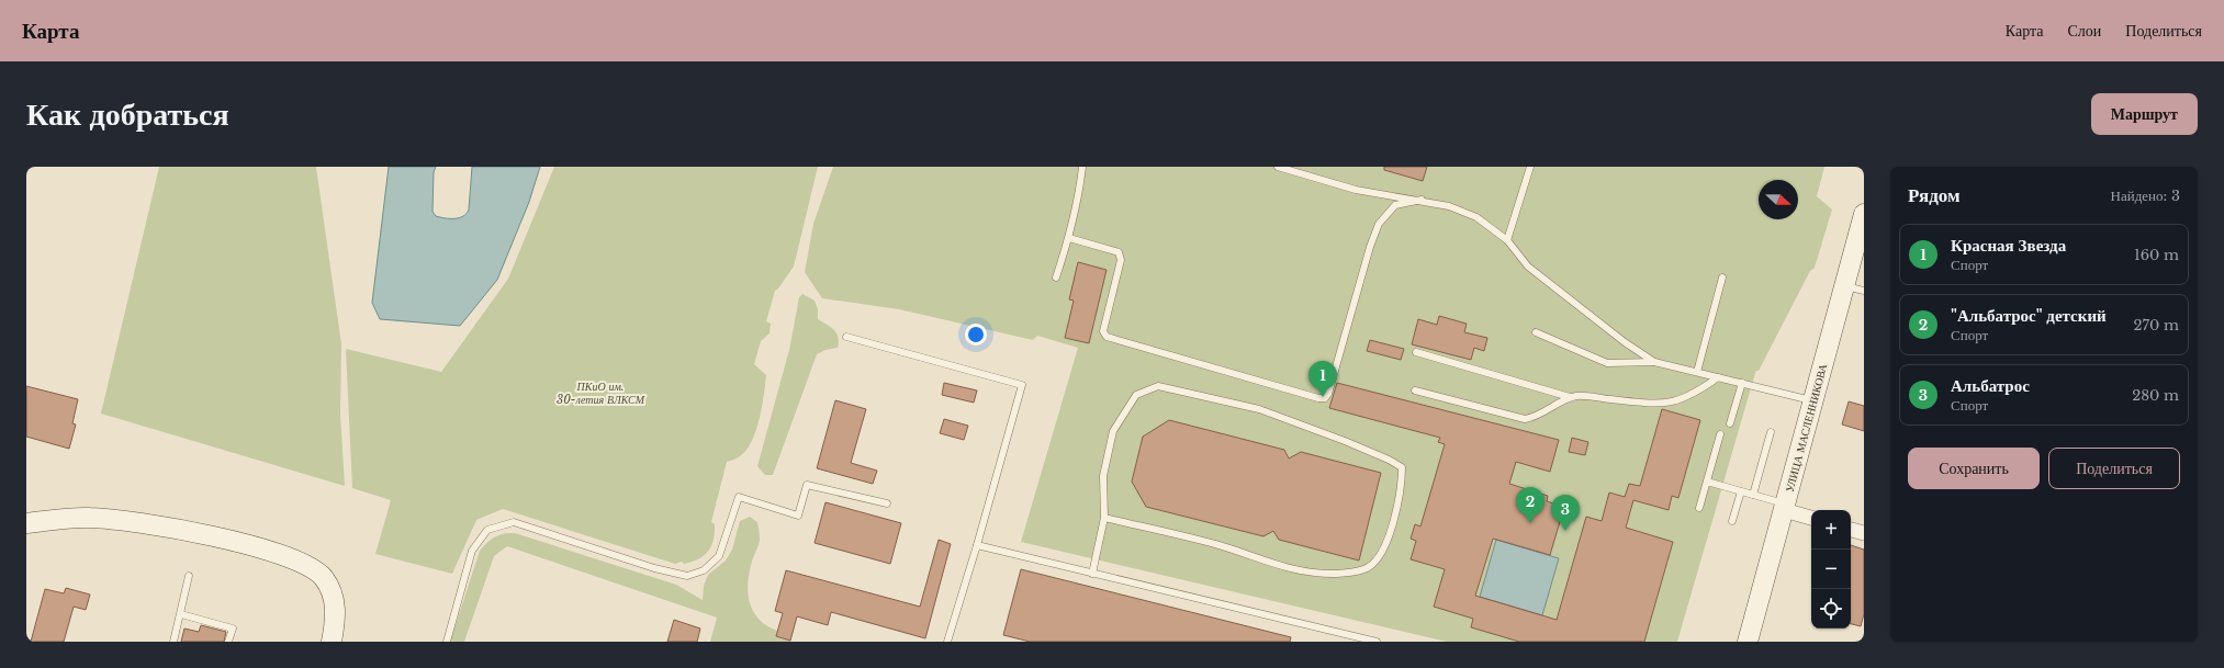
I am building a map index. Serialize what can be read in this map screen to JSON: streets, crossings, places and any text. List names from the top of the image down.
{
  "streets": {
    "main road": ["УЛИЦА МАСЛЕННИКОВА"]
  },
  "parks": ["ПКиО им. 30-летия ВЛКСМ"],
  "north": "right",
  "page": {
    "header": "Карта",
    "nav": ["Карта", "Слои", "Поделиться"],
    "buttons": [
      "Маршрут",
      ["Сохранить", "Поделиться"]
    ],
    "title": "Как добраться",
    "heading": ["Рядом", "Найдено: 3"],
    "list": [
      {
        "mark": "1",
        "name": "Красная Звезда",
        "note": "Спорт",
        "value": "160 m"
      },
      {
        "mark": "2",
        "name": "\"Альбатрос\" детский",
        "note": "Спорт",
        "value": "270 m"
      },
      {
        "mark": "3",
        "name": "Альбатрос",
        "note": "Спорт",
        "value": "280 m"
      }
    ],
    "pins": ["1", "2", "3"],
    "map_buttons": ["+", "−"]
  }
}
